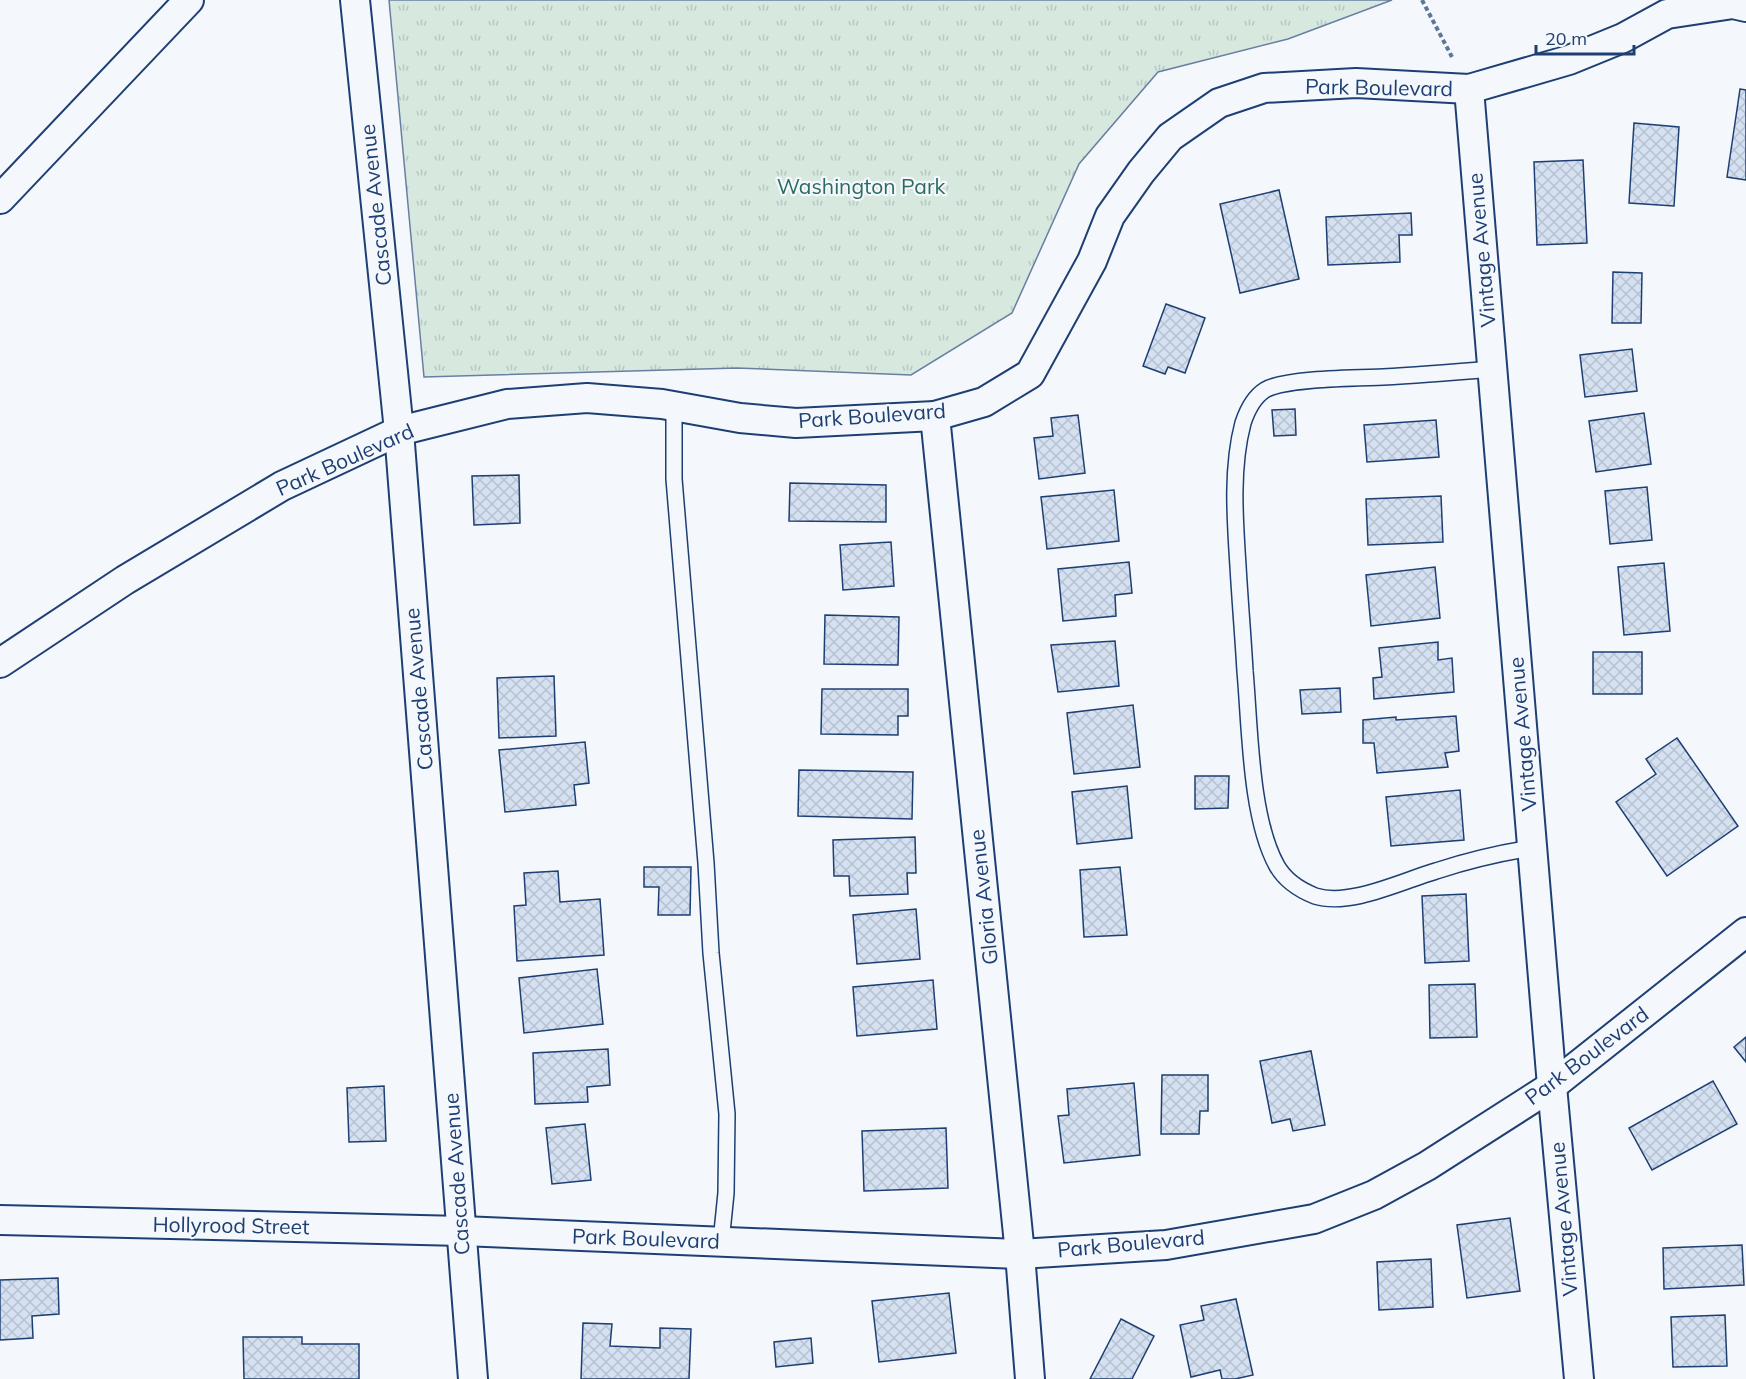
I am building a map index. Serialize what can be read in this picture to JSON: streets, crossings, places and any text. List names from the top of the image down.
{
  "streets": {
    "street": [
      "Park Boulevard",
      "Cascade Avenue",
      "Vintage Avenue",
      "Gloria Avenue",
      "Hollyrood Street"
    ]
  },
  "crossings": [
    ["Park Boulevard", "Cascade Avenue"],
    ["Park Boulevard", "Vintage Avenue"],
    ["Park Boulevard", "Gloria Avenue"],
    ["Park Boulevard", "Hollyrood Street"],
    ["Cascade Avenue", "Hollyrood Street"]
  ],
  "parks": ["Washington Park"],
  "scale_bar": "20 m"
}
